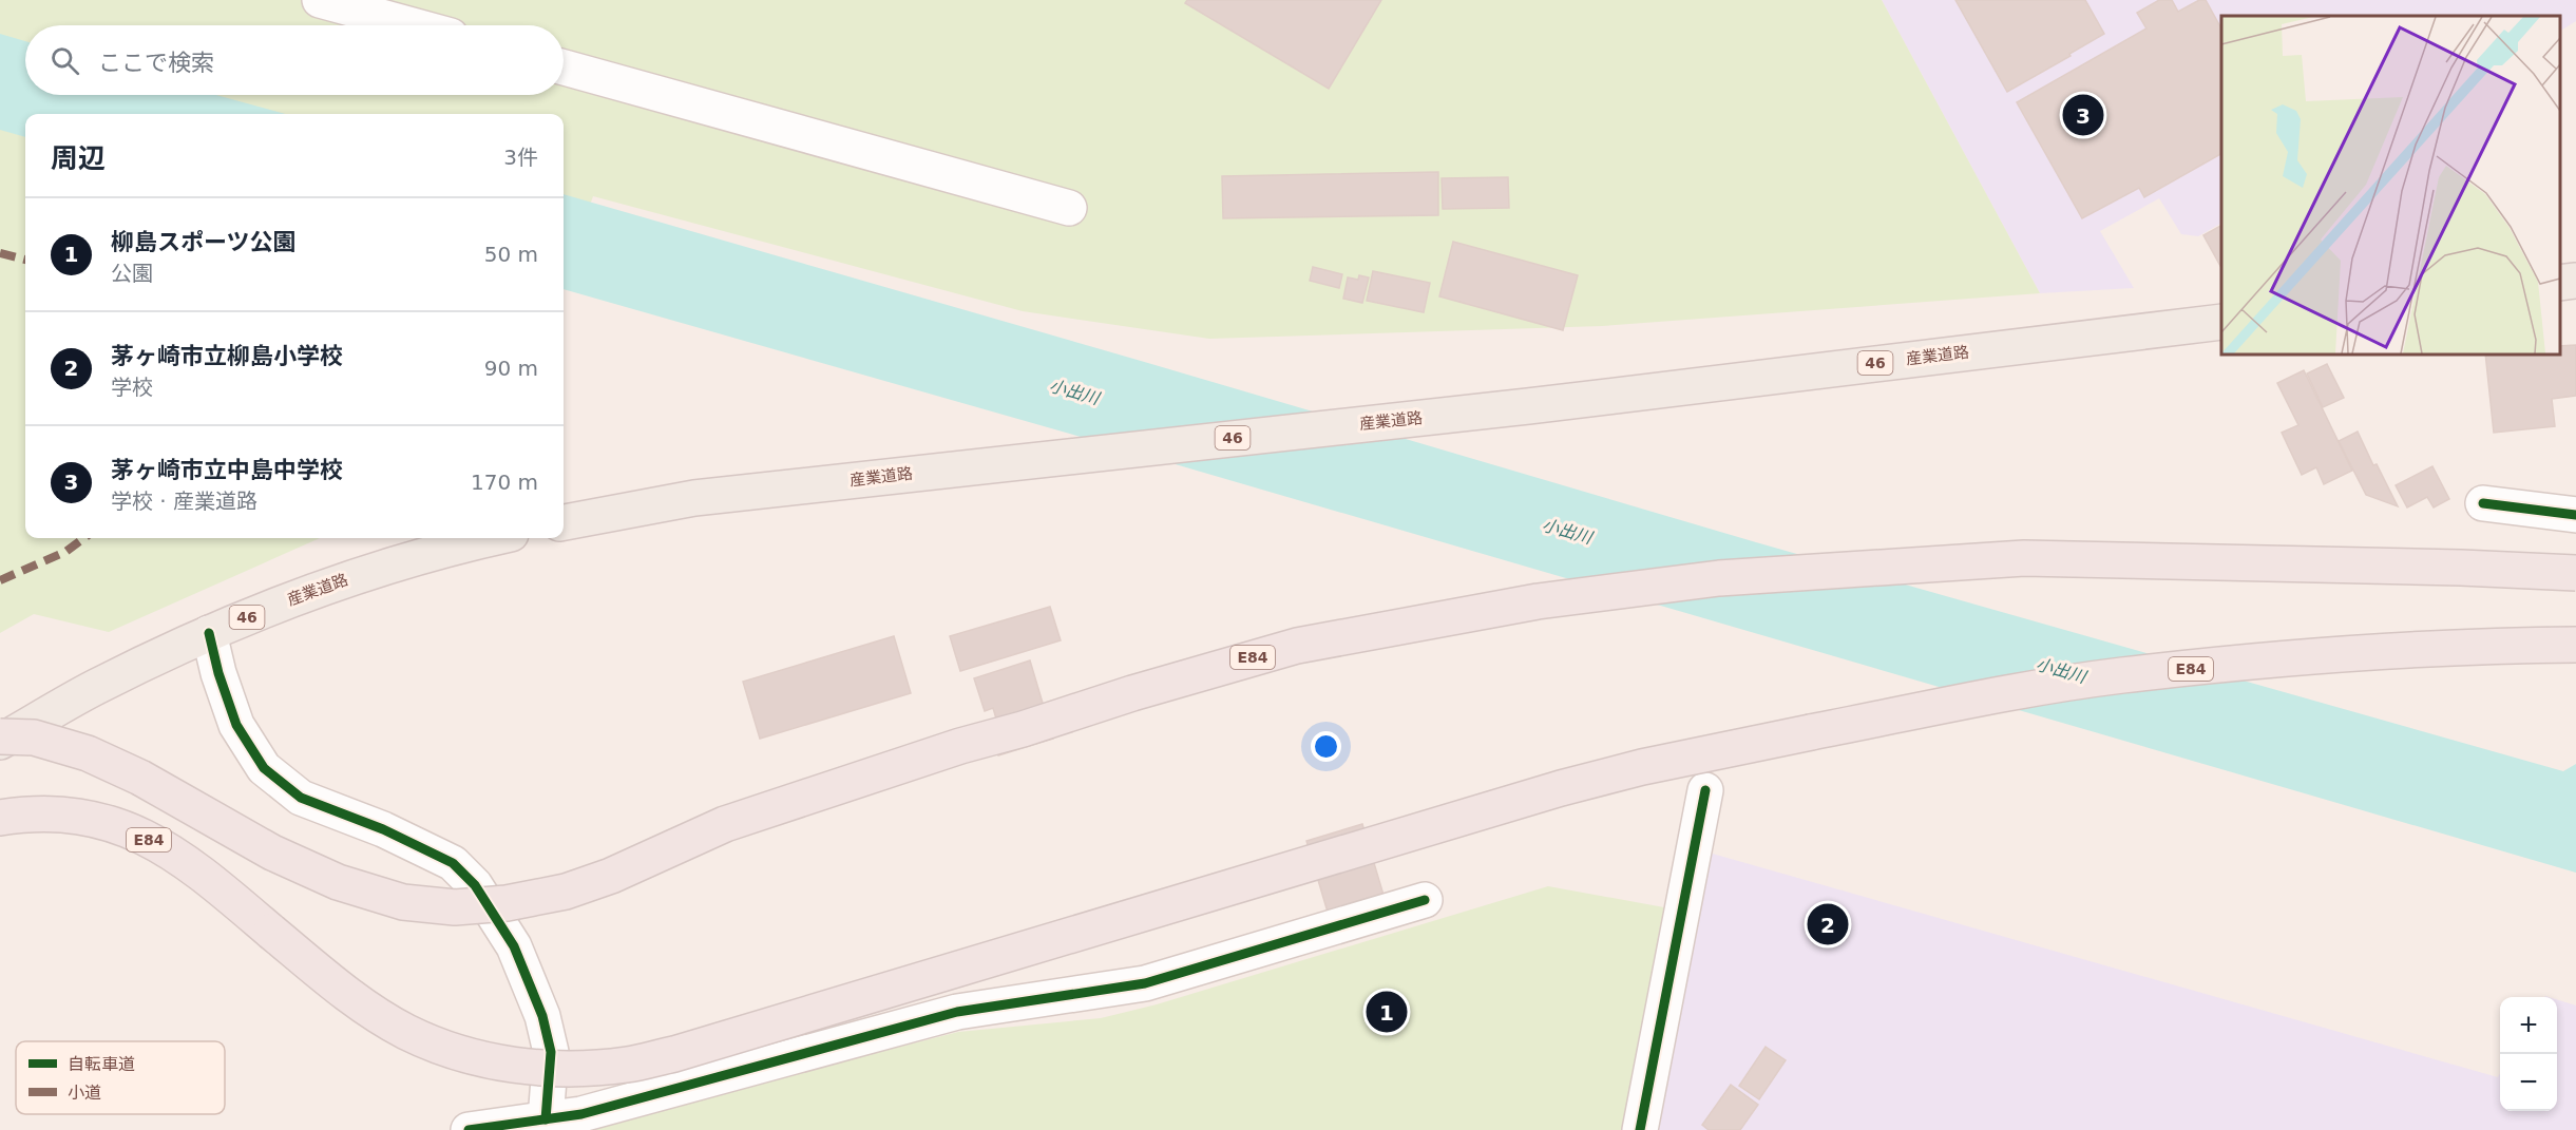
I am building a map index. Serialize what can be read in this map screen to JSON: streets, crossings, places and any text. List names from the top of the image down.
{
  "streets": {
    "highway": ["E84"],
    "main road": ["産業道路", "46"]
  },
  "water": ["小出川"],
  "legend": ["自転車道", "小道"],
  "page": {
    "search": "ここで検索",
    "pins": ["3", "2", "1"],
    "heading": ["周辺", "3件"],
    "list": [
      {
        "mark": "1",
        "name": "柳島スポーツ公園",
        "note": "公園",
        "value": "50 m"
      },
      {
        "mark": "2",
        "name": "茅ヶ崎市立柳島小学校",
        "note": "学校",
        "value": "90 m"
      },
      {
        "mark": "3",
        "name": "茅ヶ崎市立中島中学校",
        "note": "学校 · 産業道路",
        "value": "170 m"
      }
    ],
    "map_buttons": ["+", "−"]
  }
}
